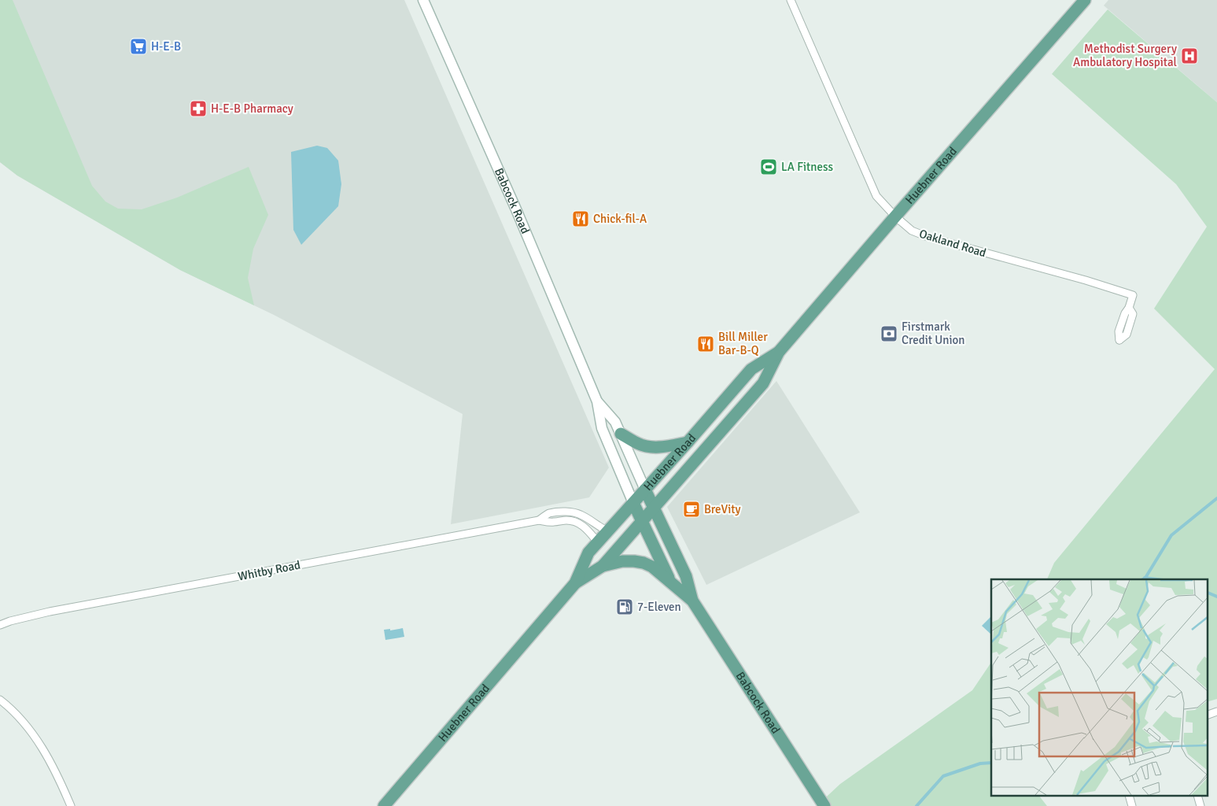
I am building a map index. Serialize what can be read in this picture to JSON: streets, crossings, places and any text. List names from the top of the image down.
{
  "streets": {
    "main road": ["Huebner Road", "Babcock Road"],
    "street": ["Oakland Road", "Whitby Road"]
  },
  "crossings": [
    ["Huebner Road", "Babcock Road"],
    ["Huebner Road", "Oakland Road"],
    ["Huebner Road", "Whitby Road"]
  ],
  "places": {
    "supermarket": ["H-E-B"],
    "hospital": ["Methodist Surgery Ambulatory Hospital"],
    "pharmacy": ["H-E-B Pharmacy"],
    "sports": ["LA Fitness"],
    "restaurant": ["Chick-fil-A", "Bill Miller Bar-B-Q"],
    "bank": ["Firstmark Credit Union"],
    "cafe": ["BreVity"],
    "fuel station": ["7-Eleven"]
  }
}
